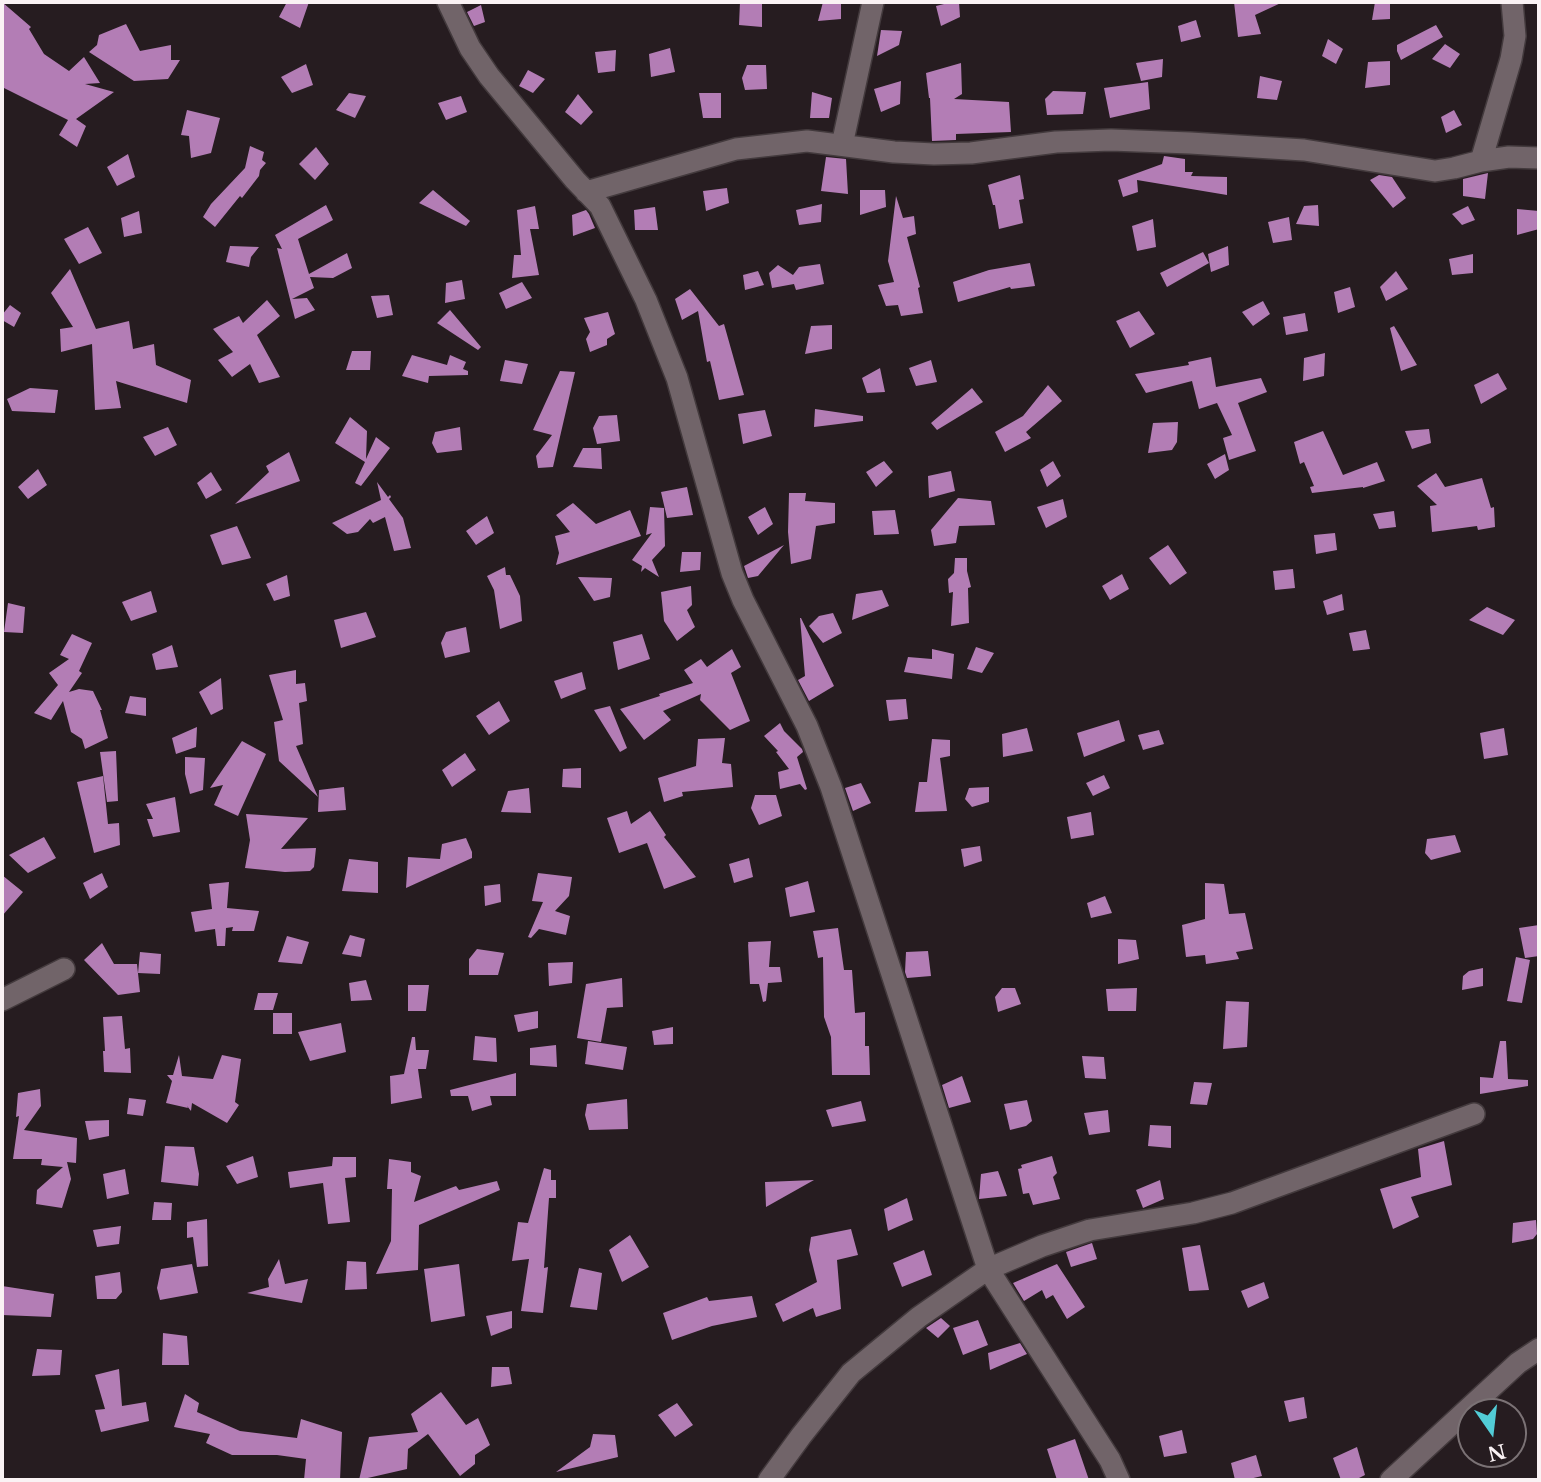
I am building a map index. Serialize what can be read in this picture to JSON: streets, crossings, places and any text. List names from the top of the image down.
{
  "north": "bottom"
}
